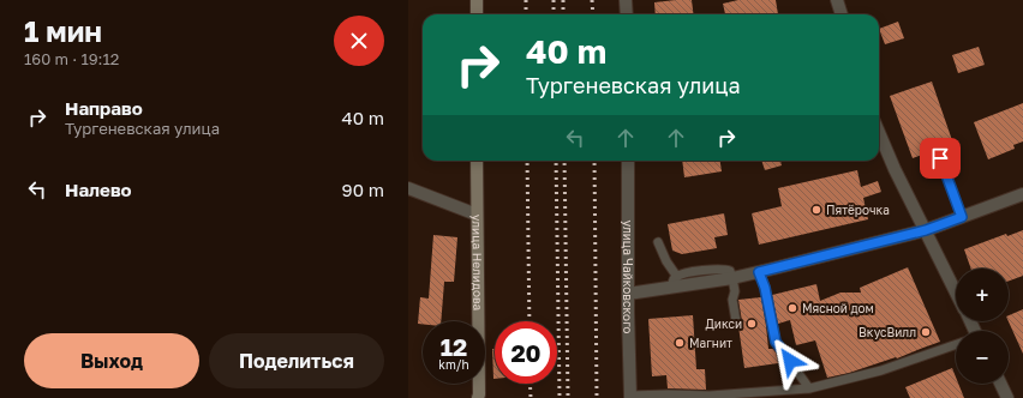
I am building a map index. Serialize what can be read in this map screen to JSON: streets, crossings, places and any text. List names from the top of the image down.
{
  "streets": {
    "main road": ["улица Нелидова"],
    "street": ["улица Чайковского"]
  },
  "places": [
    "Пятёрочка",
    "Мясной дом",
    "Дикси",
    "ВкусВилл",
    "Магнит"
  ],
  "page": {
    "heading": ["1 мин", "160 m · 19:12"],
    "turn": ["40 m", "Тургеневская улица"],
    "list": [
      {
        "name": "Направо",
        "note": "Тургеневская улица",
        "value": "40 m"
      },
      {
        "name": "Налево",
        "value": "90 m"
      }
    ],
    "map_buttons": ["+", "−"],
    "speed": "12 km/h",
    "limit": "20",
    "buttons": ["Выход", "Поделиться"]
  }
}
